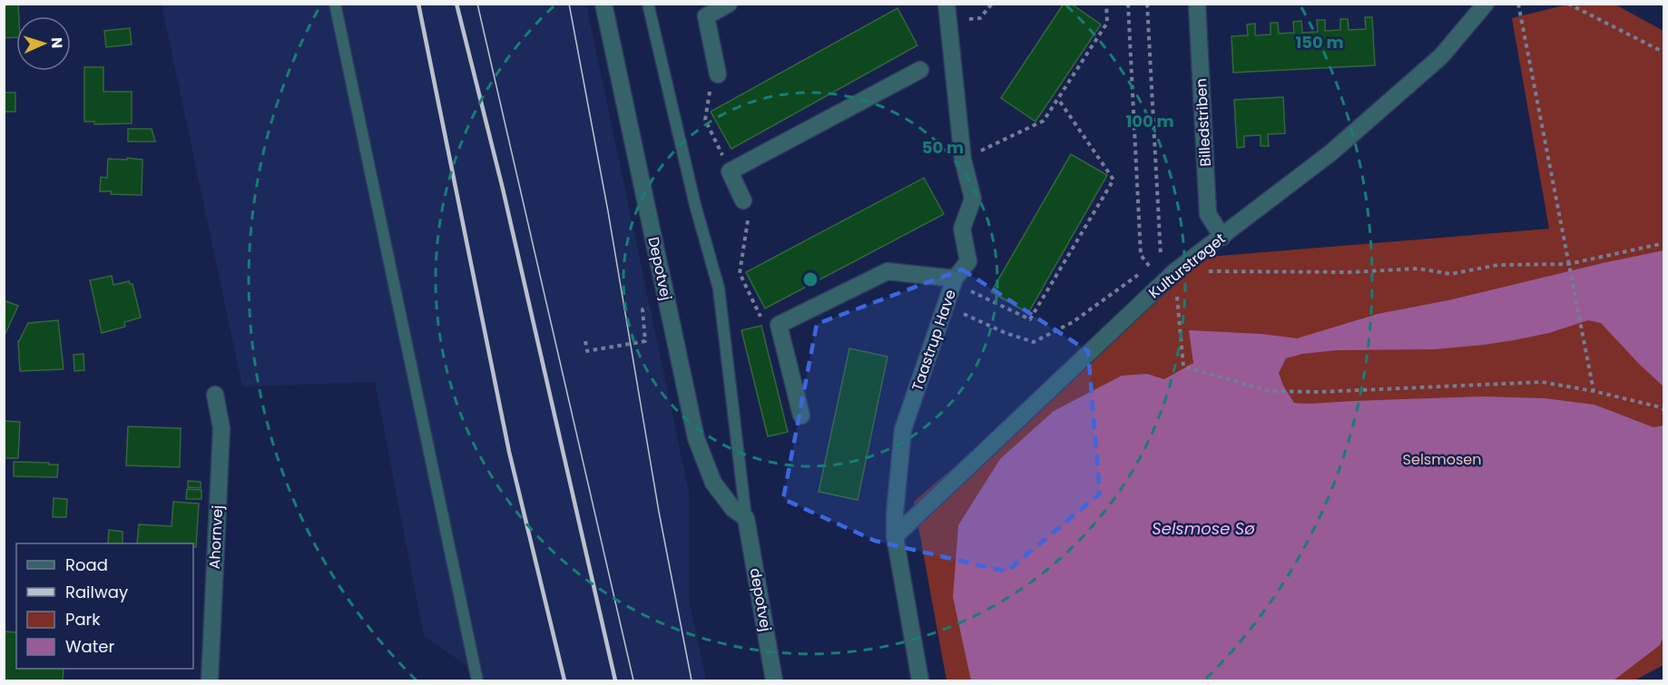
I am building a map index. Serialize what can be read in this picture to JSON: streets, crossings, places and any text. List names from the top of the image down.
{
  "streets": {
    "street": [
      "Billedstriben",
      "Kulturstrøget",
      "Depotvej",
      "Taastrup Have",
      "Ahornvej",
      "depotvej"
    ]
  },
  "crossings": [
    ["Billedstriben", "Kulturstrøget"],
    ["Kulturstrøget", "Taastrup Have"],
    ["Depotvej", "depotvej"]
  ],
  "water": ["Selsmose Sø"],
  "parks": ["Selsmosen"],
  "legend": [
    "Road",
    "Railway",
    "Park",
    "Water"
  ],
  "north": "right",
  "rings": ["150 m", "100 m", "50 m"]
}
